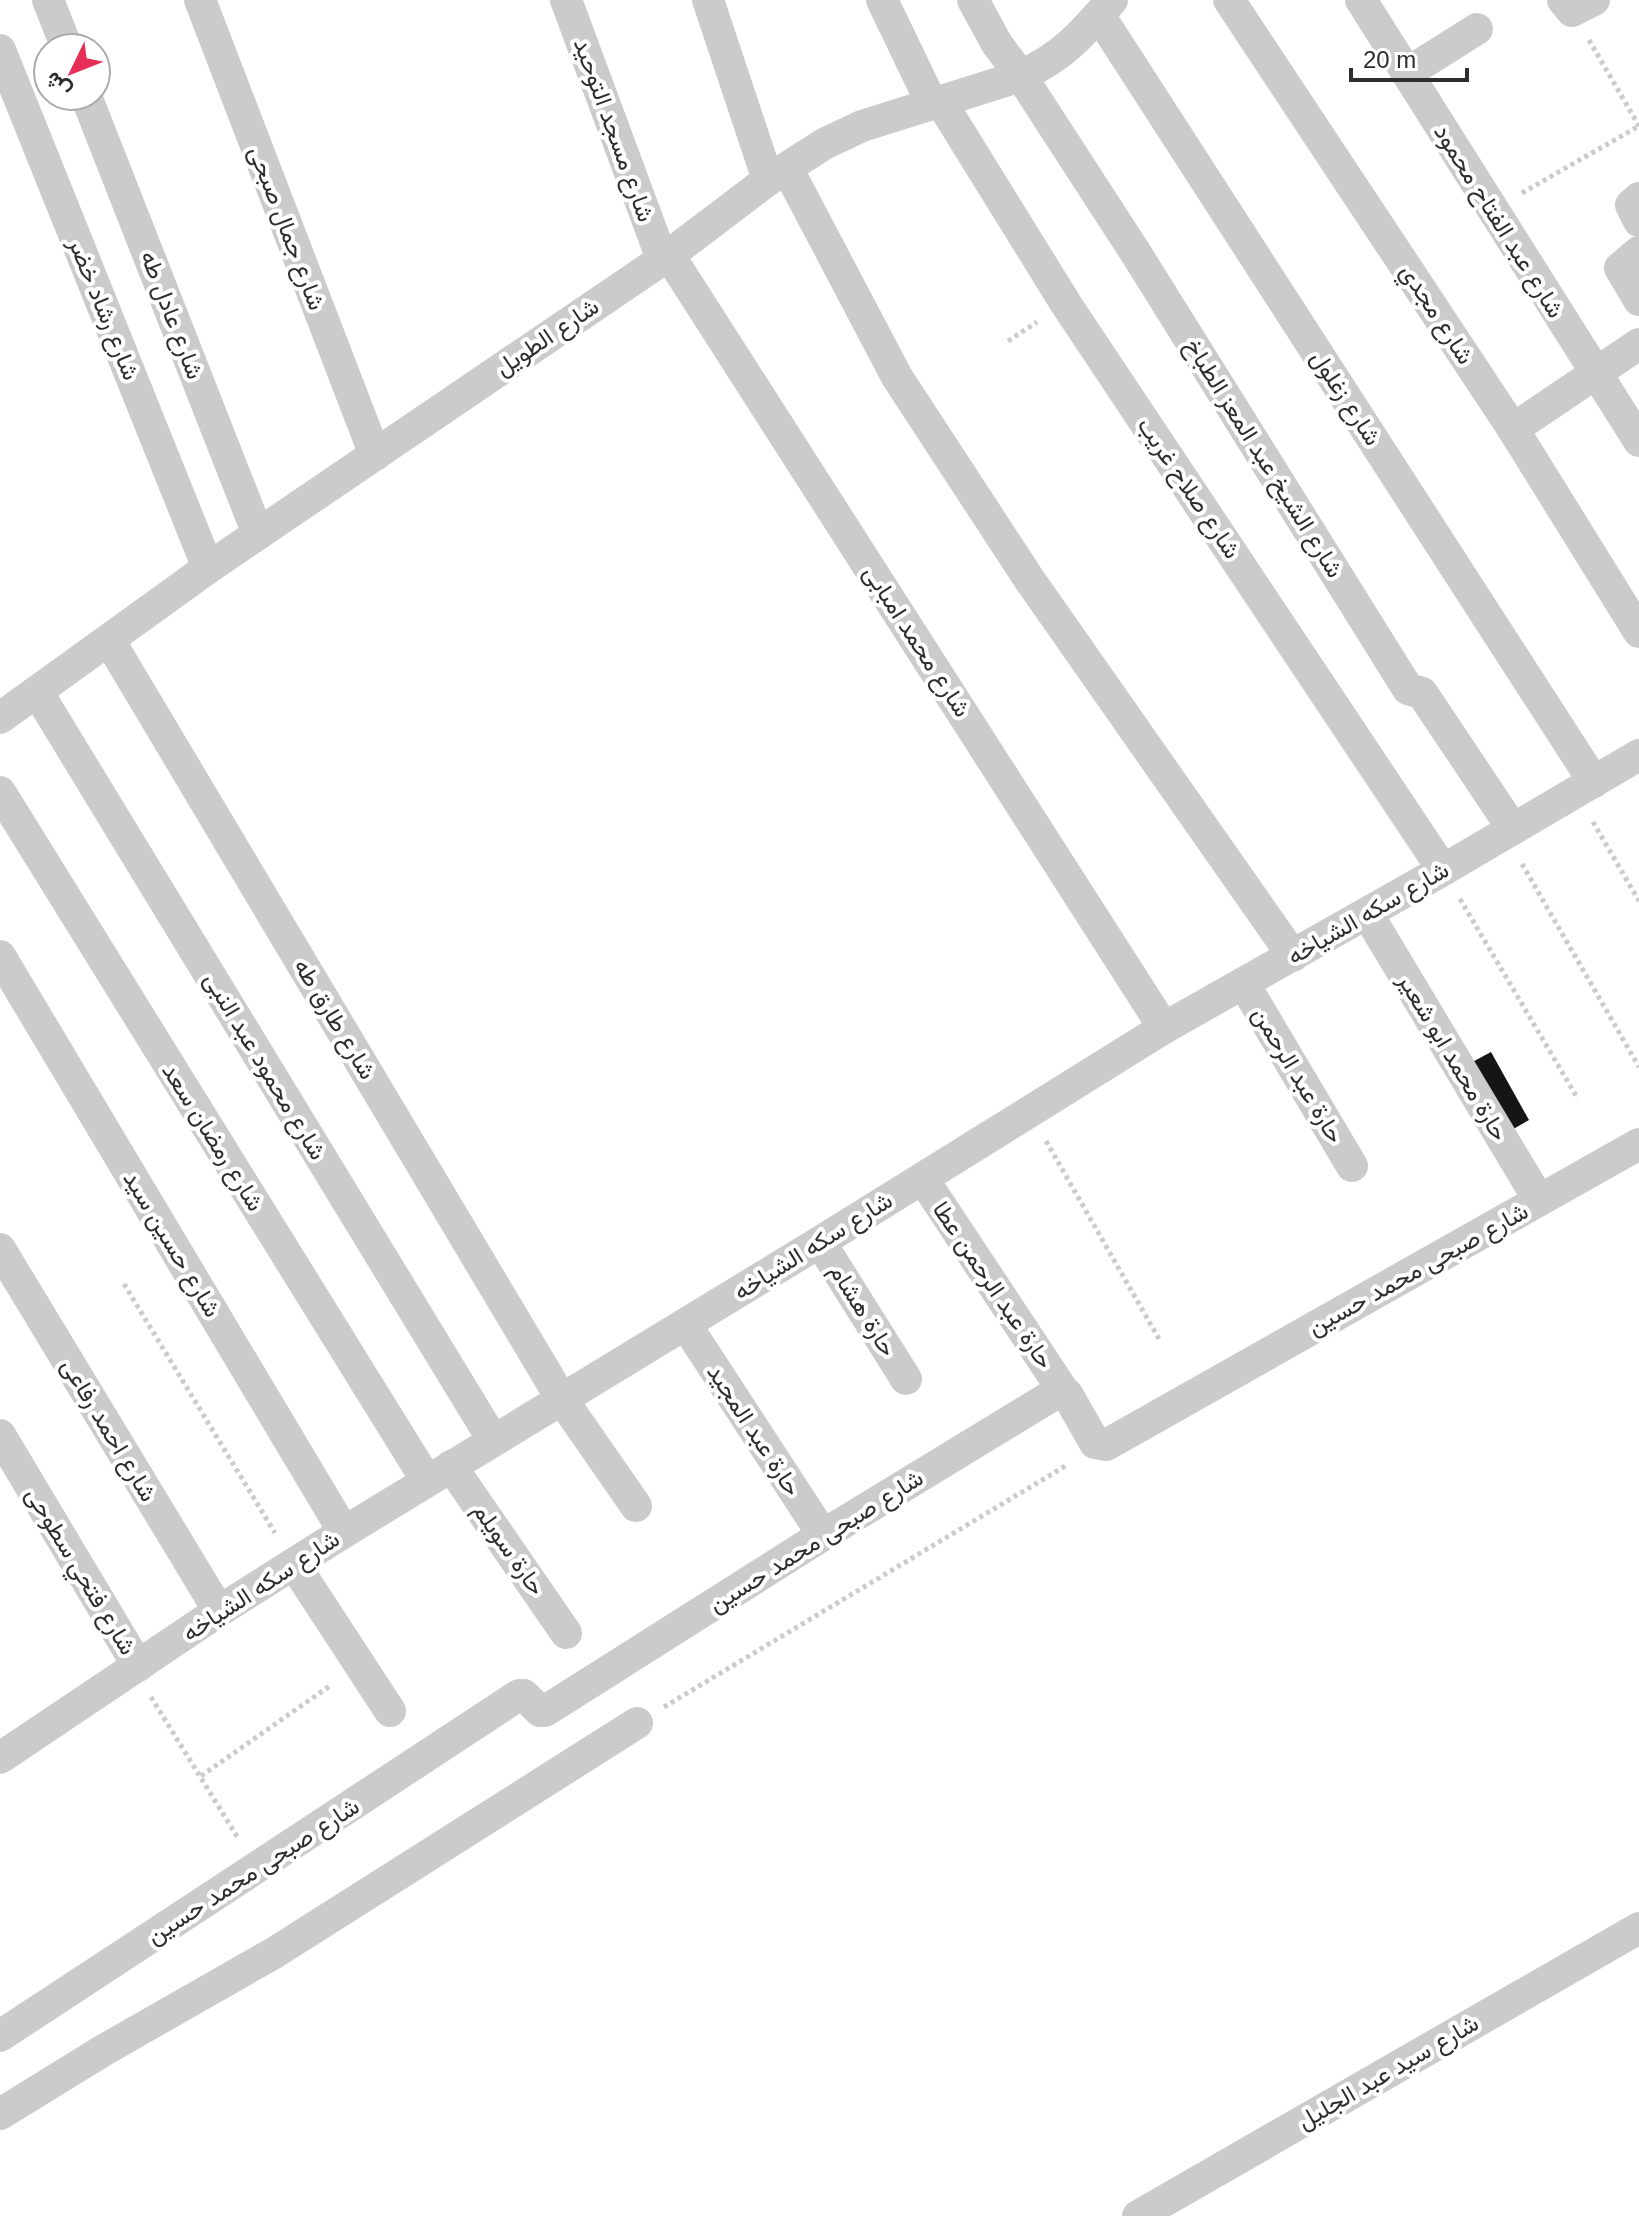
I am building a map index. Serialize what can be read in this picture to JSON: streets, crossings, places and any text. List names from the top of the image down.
{
  "streets": {
    "street": [
      "شارع مسجد التوحيد",
      "شارع عبد الفتاح محمود",
      "شارع جمال صبحى",
      "شارع رشاد خضر",
      "شارع مجدي",
      "شارع عادل طه",
      "شارع الطويل",
      "شارع زغلول",
      "شارع الشيخ عبد المعز الطباخ",
      "شارع صلاح غريب",
      "شارع محمد امبابى",
      "شارع سكه الشياخه",
      "شارع طارق طه",
      "حارة محمد ابو شعير",
      "شارع محمود عبد النبى",
      "حارة عبد الرحمن",
      "شارع رمضان سعد",
      "شارع حسين سيد",
      "شارع صبحى محمد حسين",
      "حارة عبد الرحمن عطا",
      "حارة هشام",
      "شارع احمد رفاعى",
      "حارة عبد المجيد",
      "حارة سويلم",
      "شارع فتحي سطوحى",
      "شارع سيد عبد الجليل"
    ]
  },
  "crossings": [
    ["شارع مسجد التوحيد", "شارع الطويل"],
    ["شارع مسجد التوحيد", "شارع محمد امبابى"],
    ["شارع جمال صبحى", "شارع الطويل"],
    ["شارع رشاد خضر", "شارع الطويل"],
    ["شارع عادل طه", "شارع الطويل"],
    ["شارع الطويل", "شارع زغلول"],
    ["شارع الطويل", "شارع الشيخ عبد المعز الطباخ"],
    ["شارع الطويل", "شارع صلاح غريب"],
    ["شارع الطويل", "شارع محمد امبابى"],
    ["شارع الطويل", "شارع طارق طه"],
    ["شارع الطويل", "شارع محمود عبد النبى"],
    ["شارع زغلول", "شارع سكه الشياخه"],
    ["شارع الشيخ عبد المعز الطباخ", "شارع سكه الشياخه"],
    ["شارع صلاح غريب", "شارع سكه الشياخه"],
    ["شارع محمد امبابى", "شارع سكه الشياخه"],
    ["شارع سكه الشياخه", "شارع طارق طه"],
    ["شارع سكه الشياخه", "حارة محمد ابو شعير"],
    ["شارع سكه الشياخه", "شارع محمود عبد النبى"],
    ["شارع سكه الشياخه", "حارة عبد الرحمن"],
    ["شارع سكه الشياخه", "شارع رمضان سعد"],
    ["شارع سكه الشياخه", "شارع حسين سيد"],
    ["شارع سكه الشياخه", "حارة عبد الرحمن عطا"],
    ["شارع سكه الشياخه", "حارة هشام"],
    ["شارع سكه الشياخه", "شارع احمد رفاعى"],
    ["شارع سكه الشياخه", "حارة عبد المجيد"],
    ["شارع سكه الشياخه", "حارة سويلم"],
    ["شارع سكه الشياخه", "شارع فتحي سطوحى"],
    ["حارة محمد ابو شعير", "شارع صبحى محمد حسين"],
    ["شارع رمضان سعد", "حارة سويلم"],
    ["شارع صبحى محمد حسين", "حارة عبد الرحمن عطا"],
    ["شارع صبحى محمد حسين", "حارة عبد المجيد"]
  ],
  "scale_bar": "20 m",
  "north": "bottom left"
}
